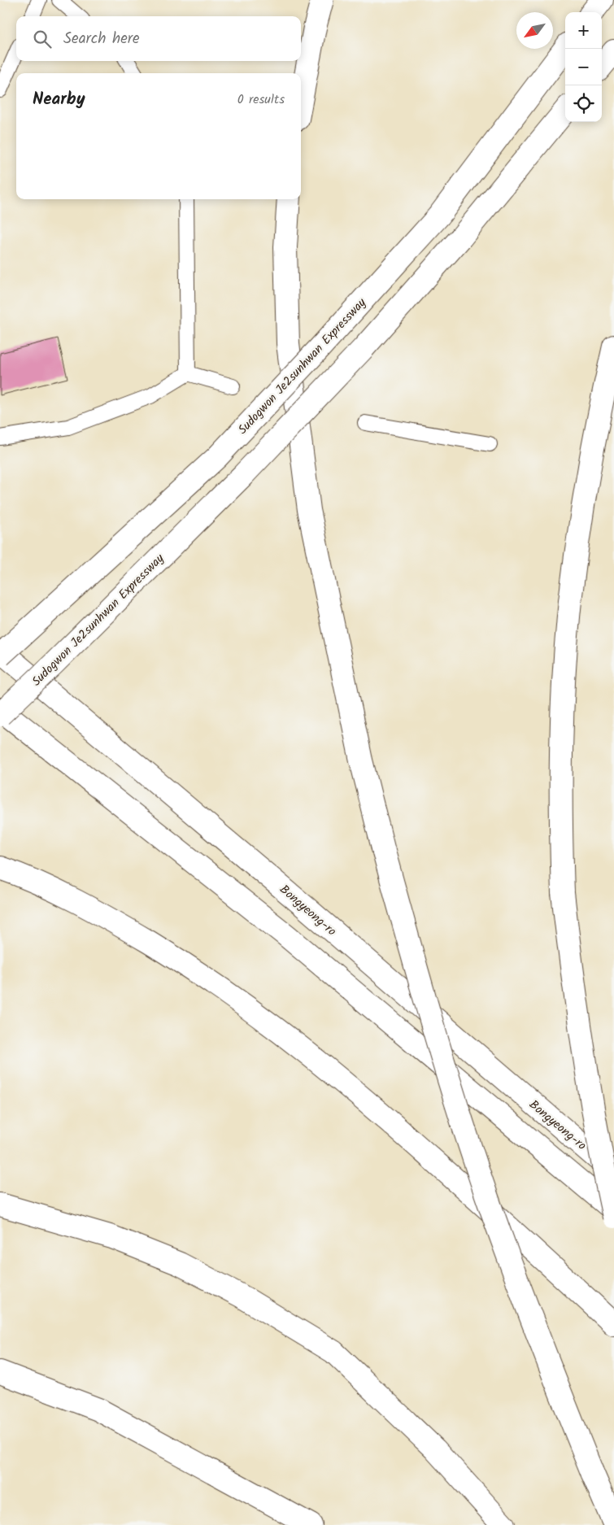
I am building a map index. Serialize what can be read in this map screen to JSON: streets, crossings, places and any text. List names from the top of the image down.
{
  "streets": {
    "main road": ["Sudogwon Je2sunhwan Expressway", "Bongyeong-ro"]
  },
  "north": "bottom left",
  "page": {
    "map_buttons": ["+", "−"],
    "search": "Search here",
    "heading": ["Nearby", "0 results"]
  }
}
